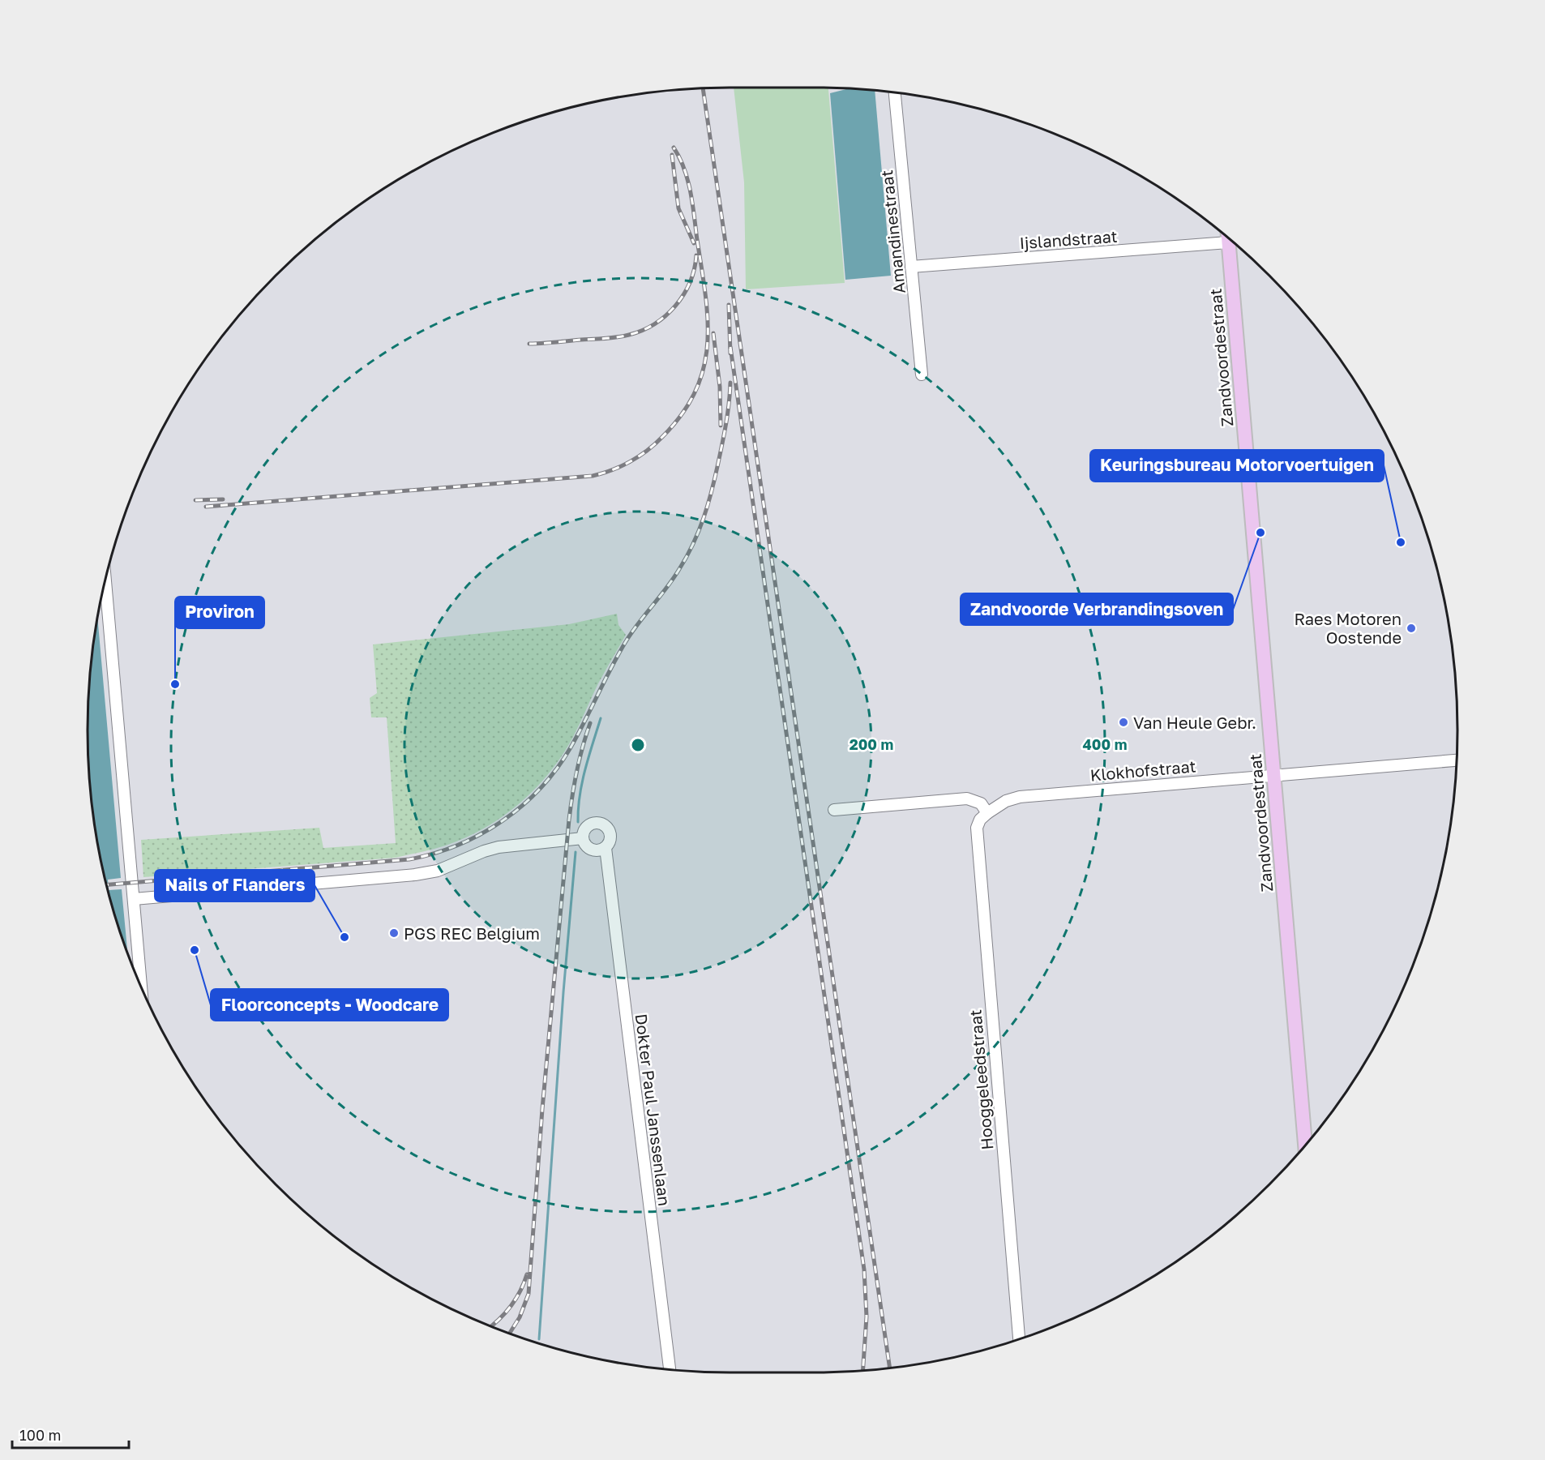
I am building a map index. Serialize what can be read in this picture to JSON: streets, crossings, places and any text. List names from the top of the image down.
{
  "streets": {
    "main road": ["Zandvoordestraat"],
    "street": [
      "Amandinestraat",
      "Ijslandstraat",
      "Klokhofstraat",
      "Hooggeleedstraat",
      "Dokter Paul Janssenlaan"
    ]
  },
  "crossings": [
    ["Amandinestraat", "Ijslandstraat"],
    ["Ijslandstraat", "Zandvoordestraat"],
    ["Zandvoordestraat", "Klokhofstraat"],
    ["Klokhofstraat", "Hooggeleedstraat"]
  ],
  "places": [
    "Zandvoorde Verbrandingsoven",
    "Keuringsbureau Motorvoertuigen",
    "Raes Motoren Oostende",
    "Proviron",
    "Van Heule Gebr.",
    "PGS REC Belgium",
    "Nails of Flanders",
    "Floorconcepts - Woodcare"
  ],
  "scale_bar": "100 m",
  "rings": ["200 m", "400 m"]
}
